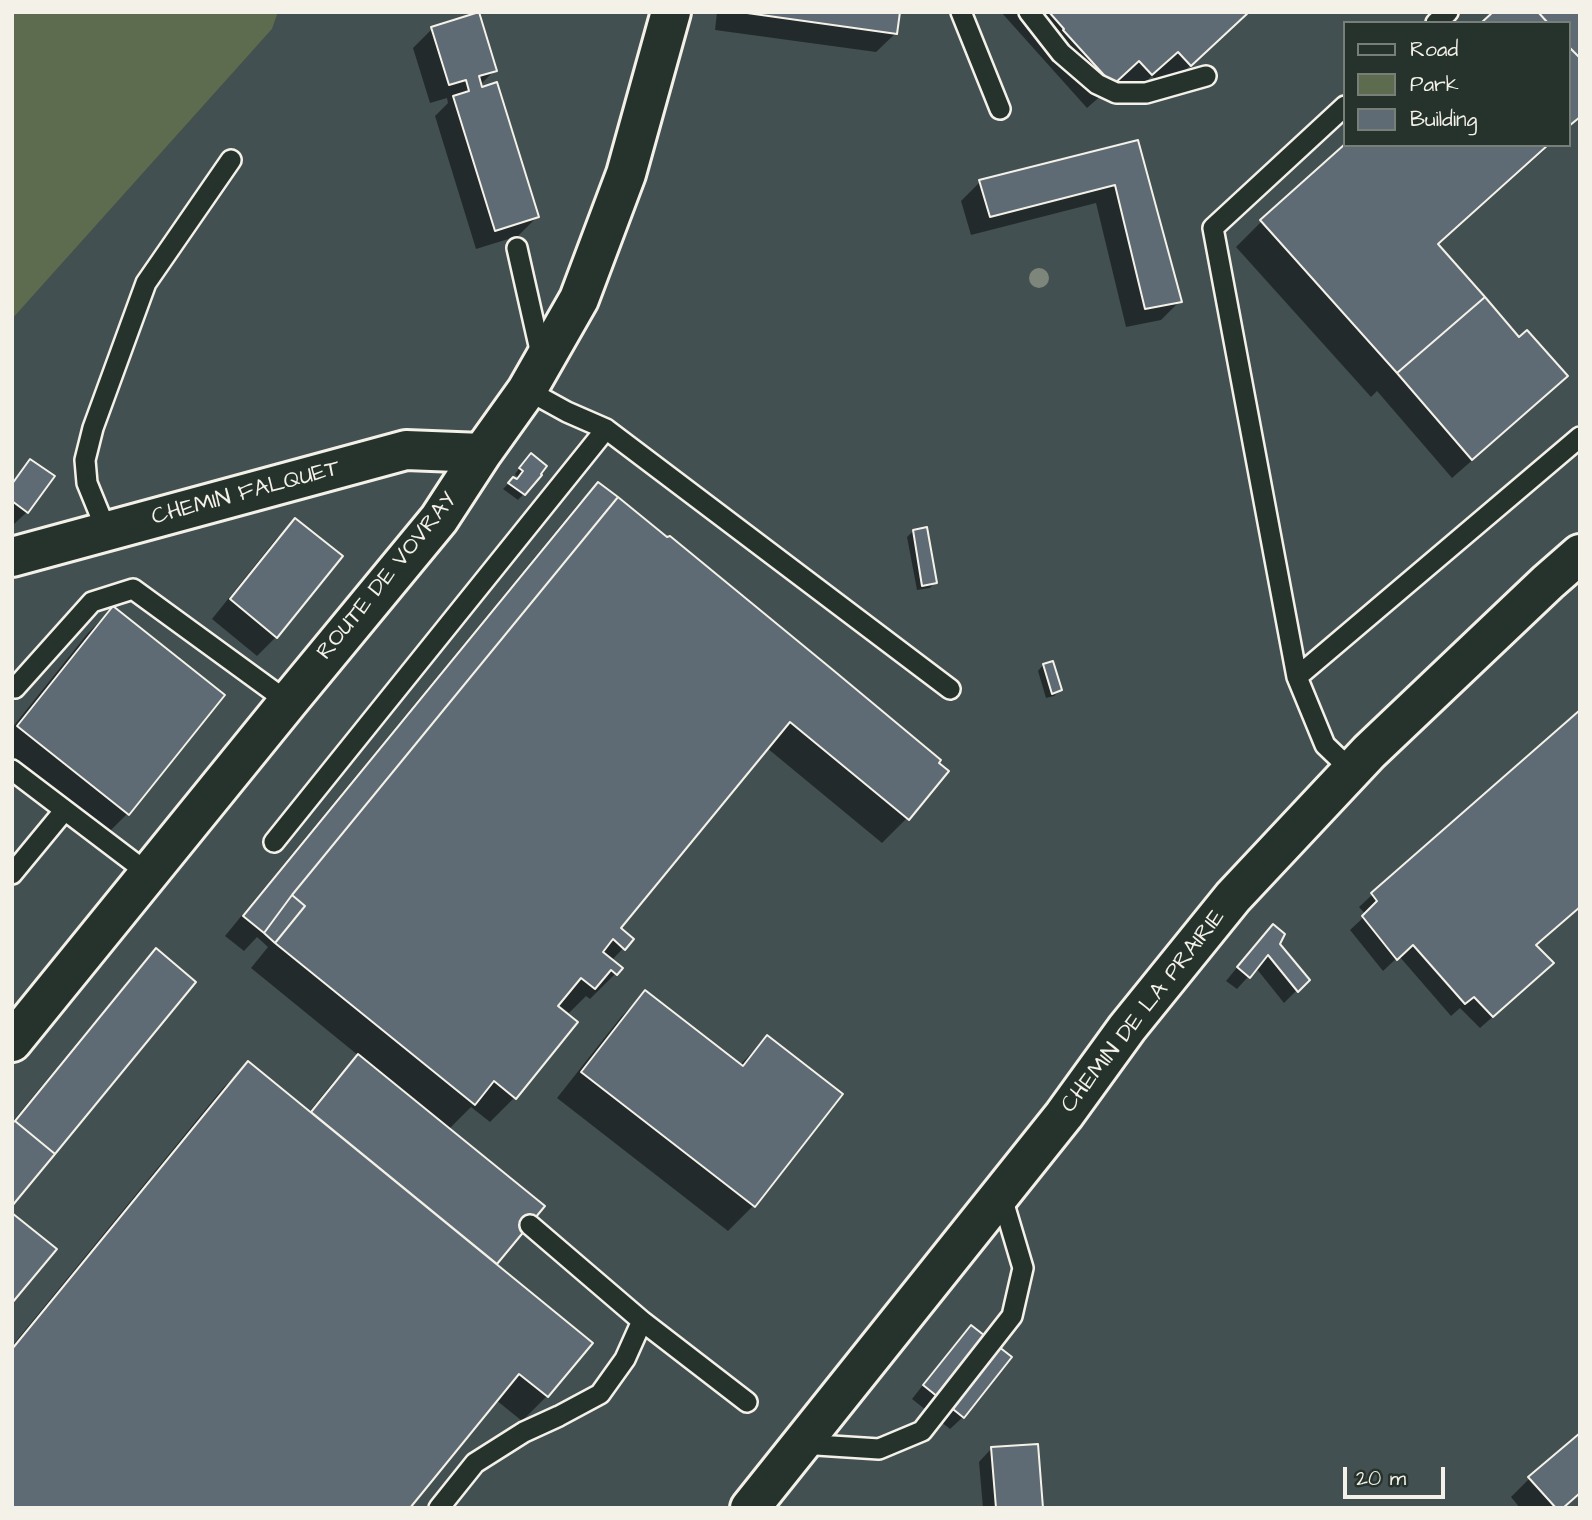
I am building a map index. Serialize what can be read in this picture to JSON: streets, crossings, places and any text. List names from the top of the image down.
{
  "streets": {
    "street": ["CHEMIN FALQUET", "ROUTE DE VOVRAY", "CHEMIN DE LA PRAIRIE"]
  },
  "crossings": [
    ["CHEMIN FALQUET", "ROUTE DE VOVRAY"]
  ],
  "legend": ["Road", "Park", "Building"],
  "scale_bar": "20 m"
}
